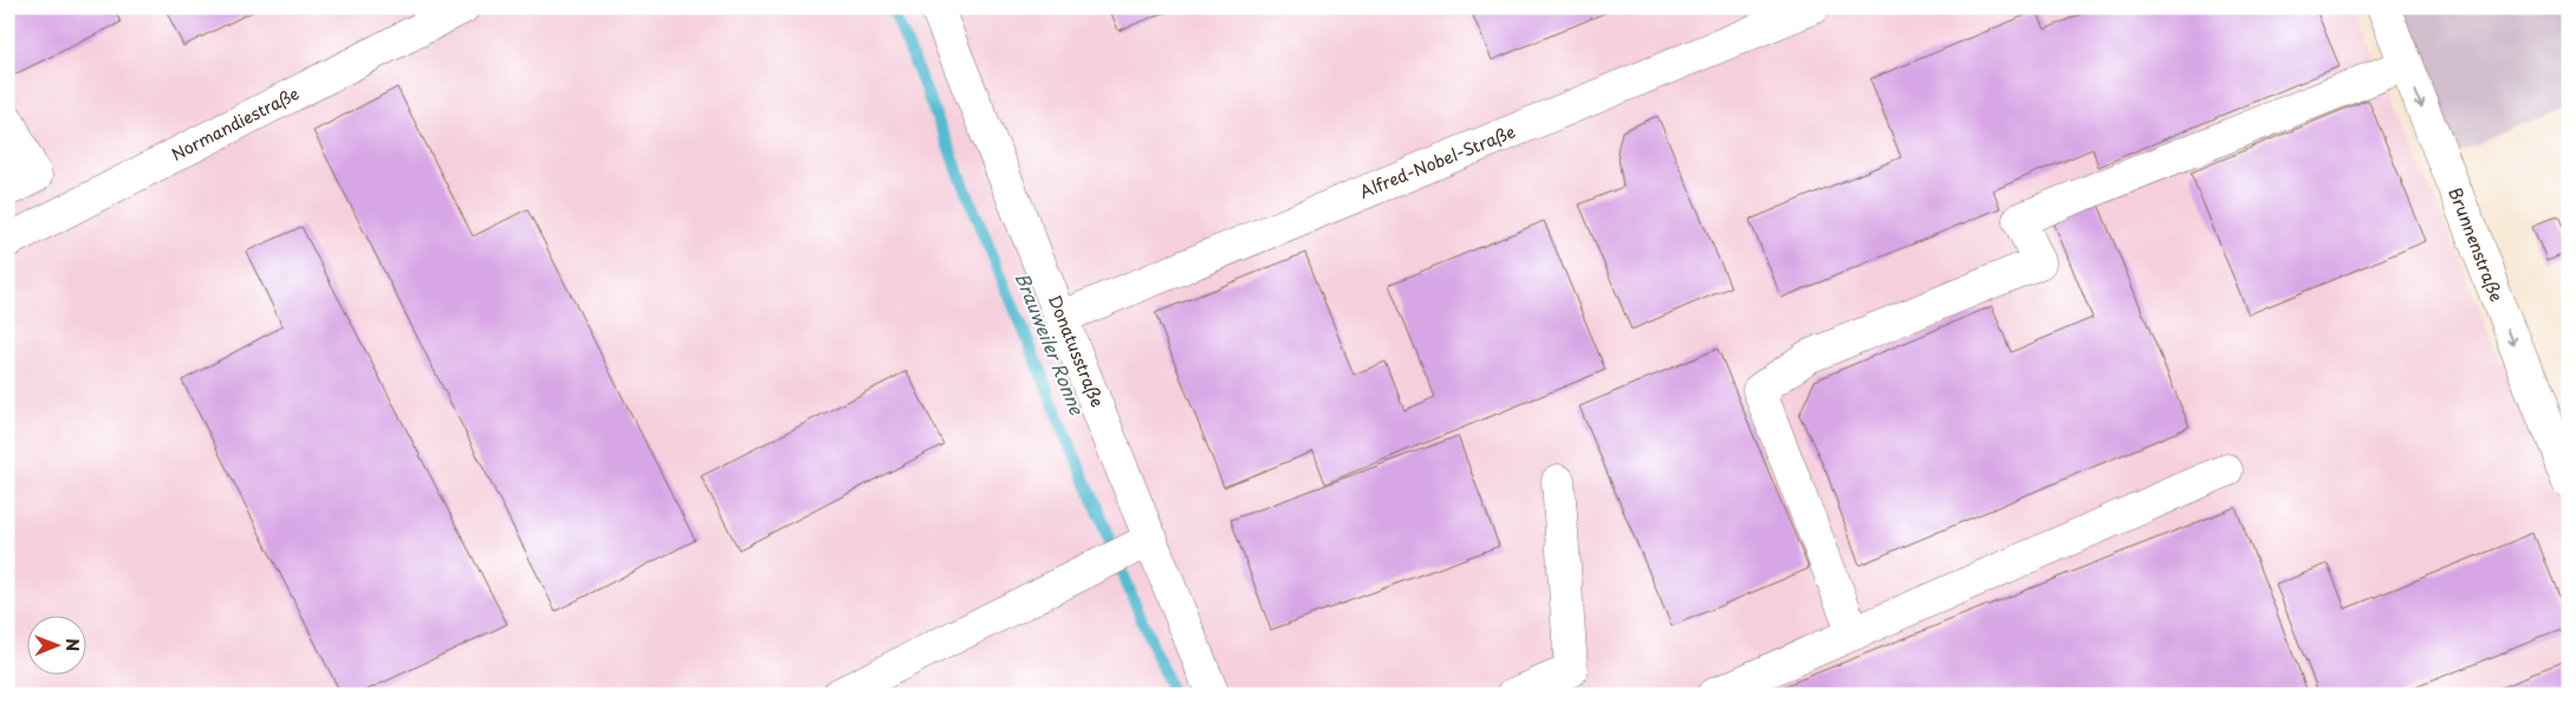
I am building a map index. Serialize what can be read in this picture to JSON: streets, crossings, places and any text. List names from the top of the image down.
{
  "streets": {
    "street": [
      "Normandiestraße",
      "Alfred-Nobel-Straße",
      "Brunnenstraße",
      "Donatusstraße"
    ]
  },
  "crossings": [
    ["Alfred-Nobel-Straße", "Donatusstraße"]
  ],
  "one_way": ["Brunnenstraße"],
  "water": ["Brauweiler Ronne"],
  "north": "right"
}
